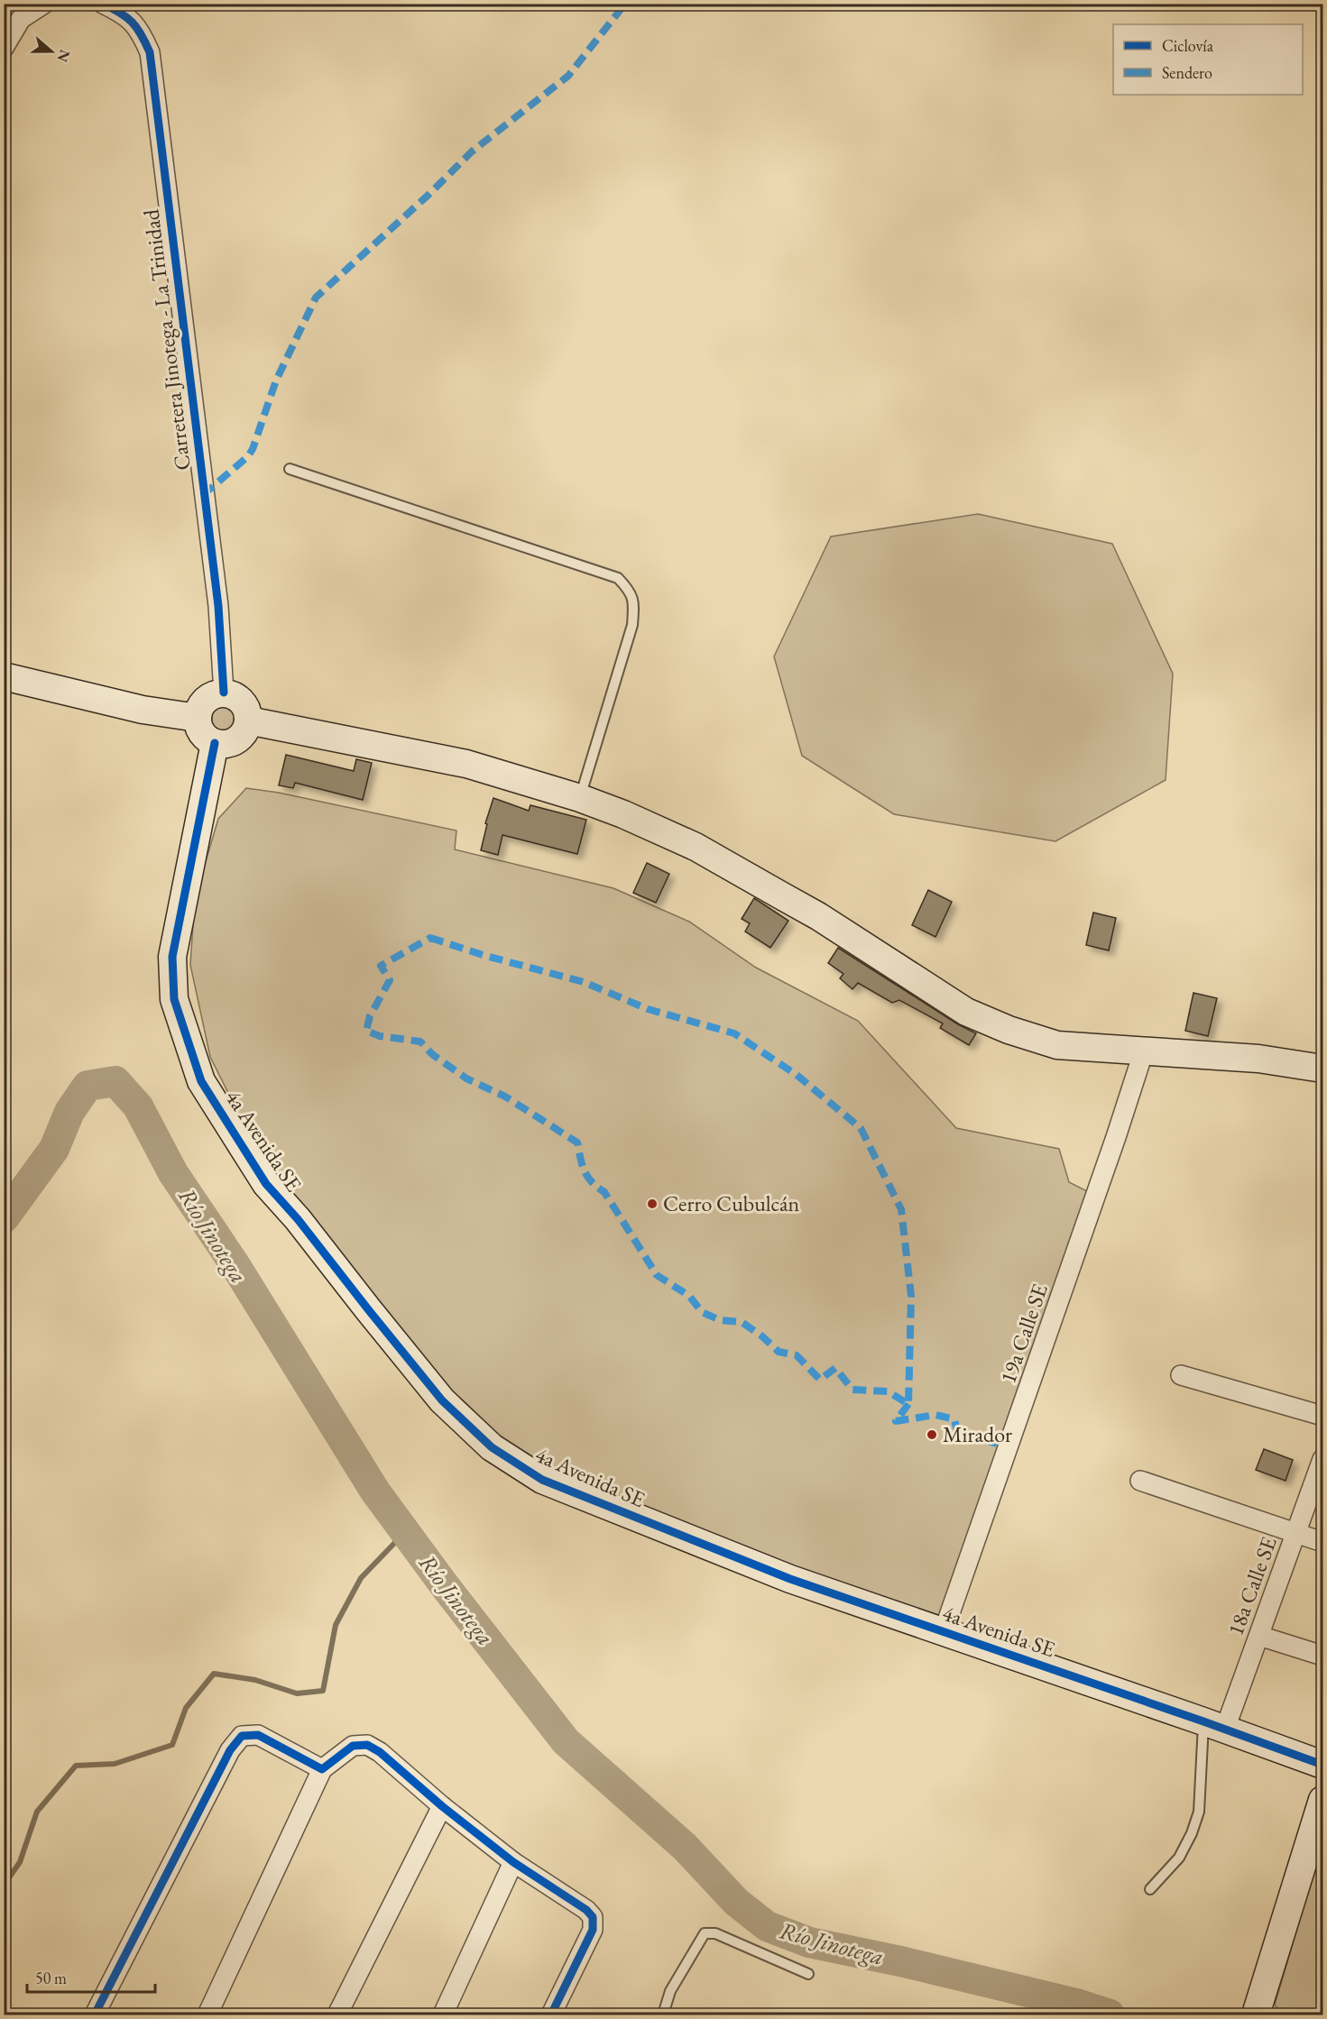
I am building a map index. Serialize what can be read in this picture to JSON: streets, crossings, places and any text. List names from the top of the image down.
{
  "streets": {
    "street": [
      "Carretera Jinotega - La Trinidad",
      "4a Avenida SE",
      "19a Calle SE",
      "18a Calle SE"
    ]
  },
  "crossings": [
    ["Carretera Jinotega - La Trinidad", "4a Avenida SE"],
    ["4a Avenida SE", "19a Calle SE"],
    ["4a Avenida SE", "18a Calle SE"]
  ],
  "water": ["Río Jinotega"],
  "places": ["Cerro Cubulcán", "Mirador"],
  "legend": ["Ciclovía", "Sendero"],
  "scale_bar": "50 m",
  "north": "right"
}
